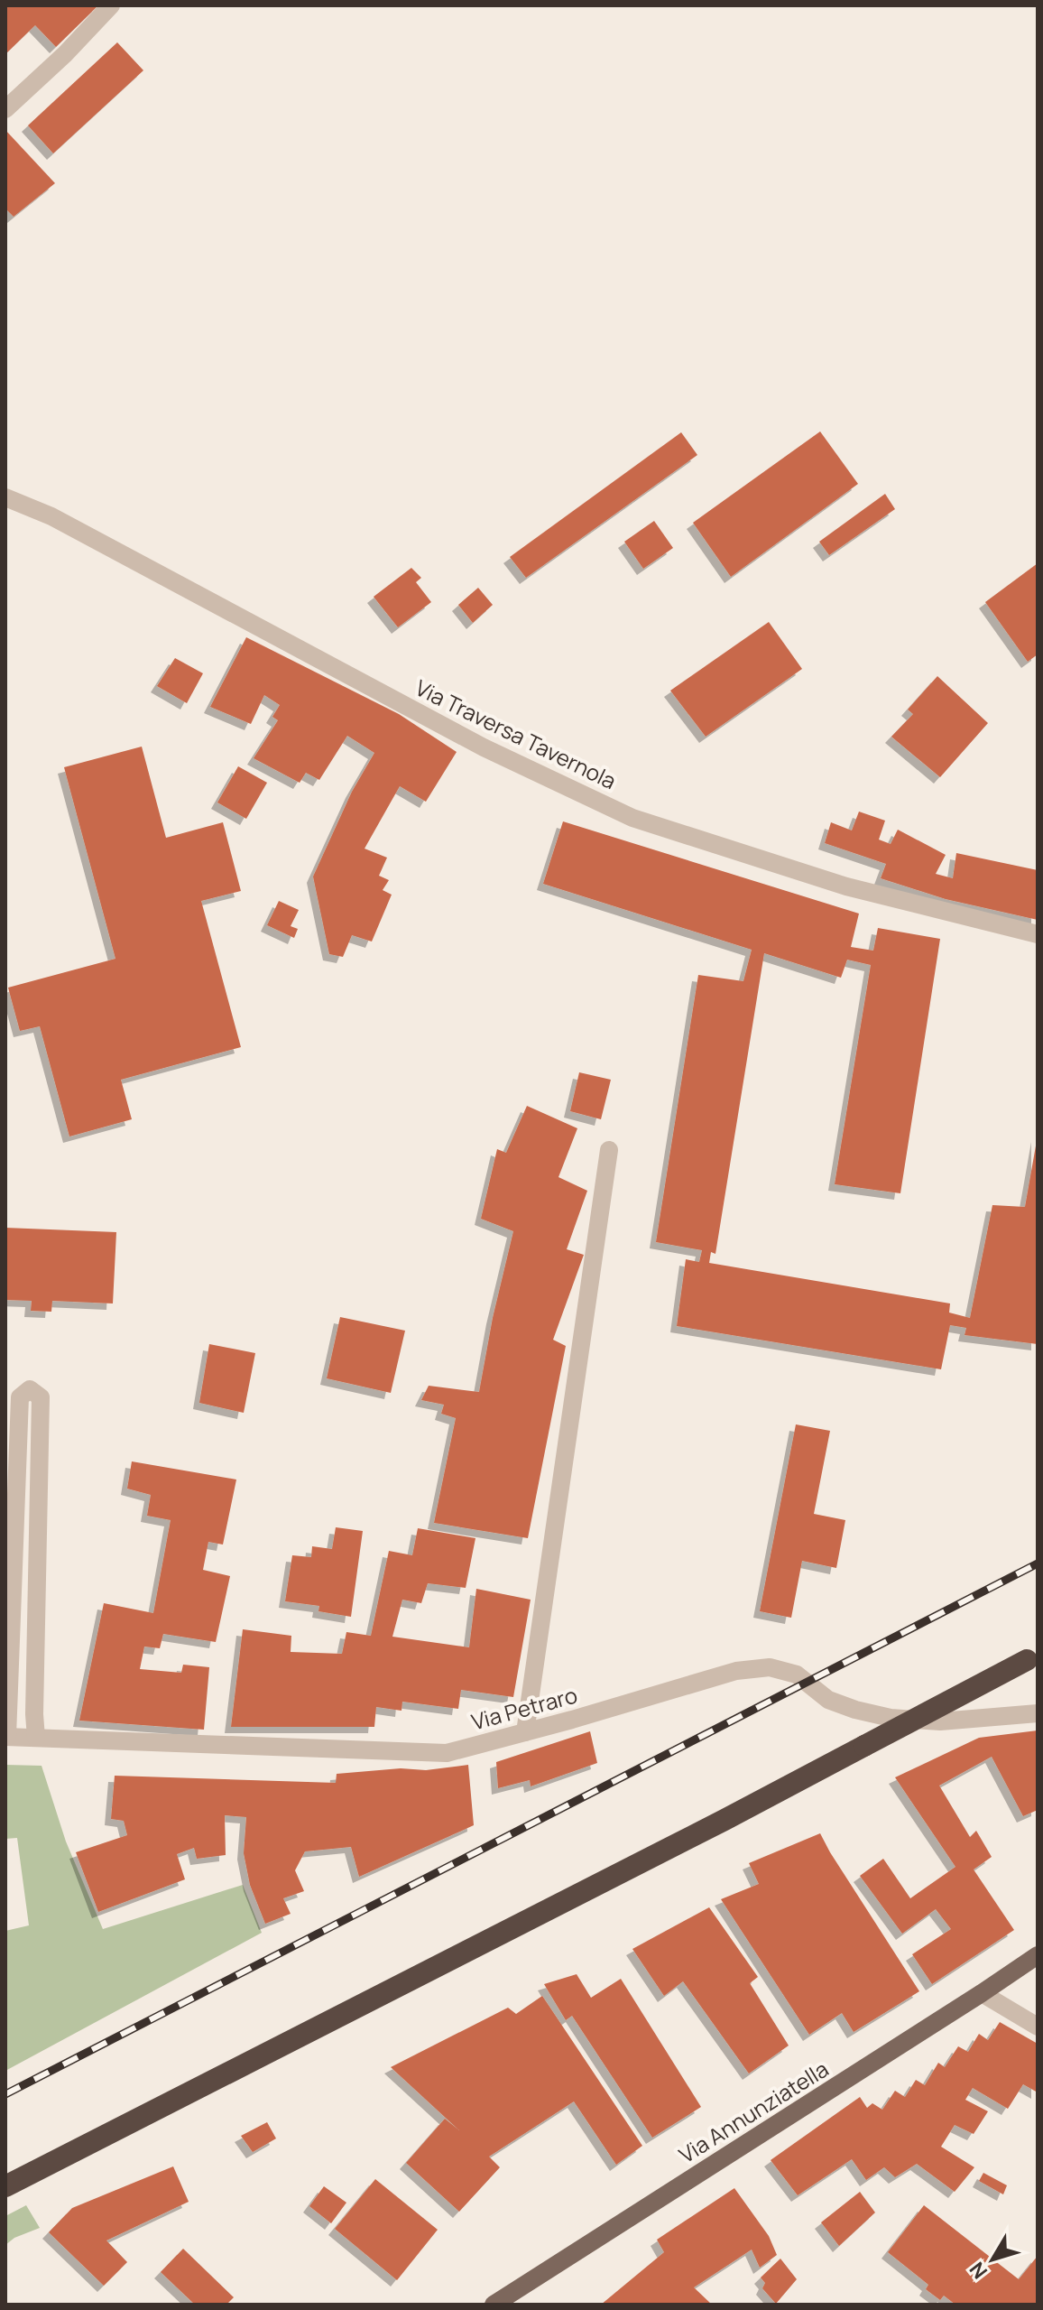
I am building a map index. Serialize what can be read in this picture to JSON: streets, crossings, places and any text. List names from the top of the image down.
{
  "streets": {
    "main road": ["Via Annunziatella"],
    "street": ["Via Traversa Tavernola", "Via Petraro"]
  },
  "north": "bottom left"
}
